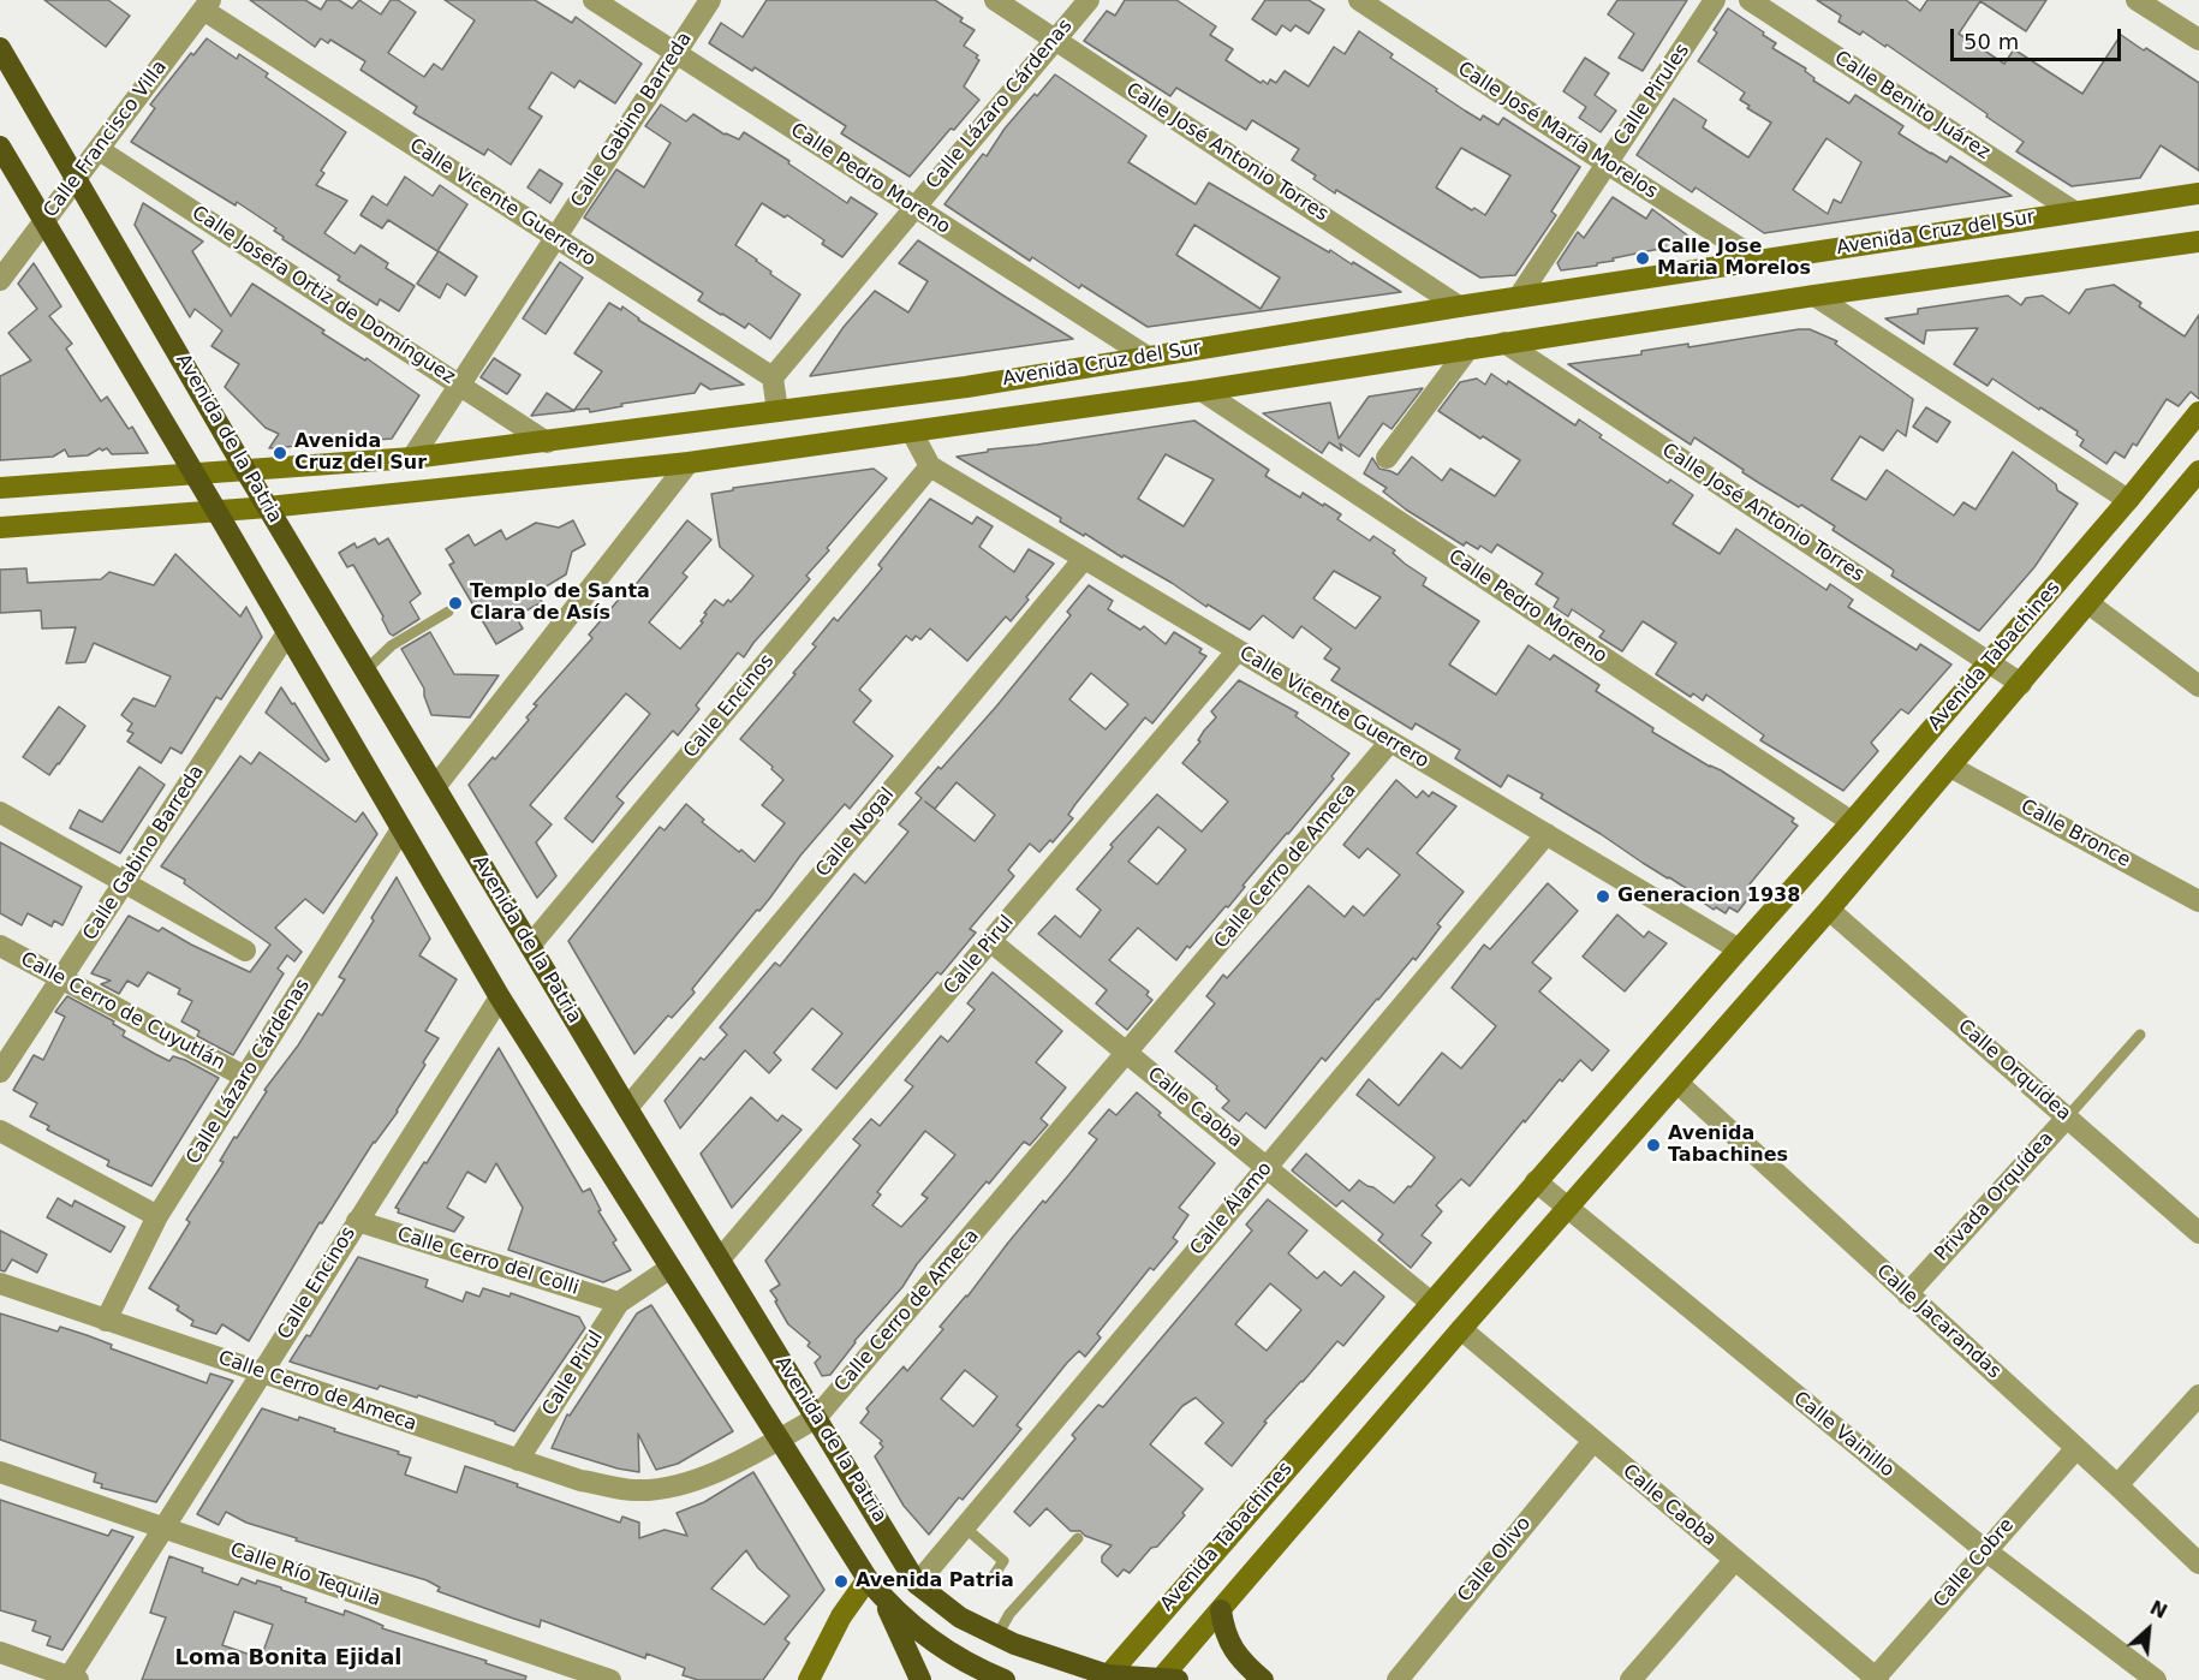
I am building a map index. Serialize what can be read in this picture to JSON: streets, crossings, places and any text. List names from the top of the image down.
{
  "streets": {
    "main road": ["Avenida Cruz del Sur", "Avenida de la Patria", "Avenida Tabachines"],
    "street": [
      "Calle Pirules",
      "Calle Lázaro Cárdenas",
      "Calle Benito Juárez",
      "Calle Gabino Barreda",
      "Calle José María Morelos",
      "Calle Francisco Villa",
      "Calle José Antonio Torres",
      "Calle Pedro Moreno",
      "Calle Vicente Guerrero",
      "Calle Josefa Ortiz de Domínguez",
      "Calle Encinos",
      "Calle Nogal",
      "Calle Bronce",
      "Calle Cerro de Ameca",
      "Calle Pirul",
      "Calle Cerro de Cuyutlán",
      "Calle Orquídea",
      "Calle Caoba",
      "Privada Orquídea",
      "Calle Álamo",
      "Calle Cerro del Colli",
      "Calle Jacarandas",
      "Calle Vainillo",
      "Calle Olivo",
      "Calle Cobre",
      "Calle Río Tequila"
    ]
  },
  "crossings": [
    ["Calle Pirules", "Calle José María Morelos"],
    ["Calle Pirules", "Avenida Cruz del Sur"],
    ["Calle Lázaro Cárdenas", "Calle José Antonio Torres"],
    ["Calle Lázaro Cárdenas", "Calle Pedro Moreno"],
    ["Calle Lázaro Cárdenas", "Calle Vicente Guerrero"],
    ["Calle Lázaro Cárdenas", "Calle Cerro de Ameca"],
    ["Calle Lázaro Cárdenas", "Calle Cerro de Cuyutlán"],
    ["Calle Benito Juárez", "Avenida Cruz del Sur"],
    ["Calle Gabino Barreda", "Calle Pedro Moreno"],
    ["Calle Gabino Barreda", "Calle Vicente Guerrero"],
    ["Calle Gabino Barreda", "Avenida Cruz del Sur"],
    ["Calle Gabino Barreda", "Calle Josefa Ortiz de Domínguez"],
    ["Calle Gabino Barreda", "Calle Cerro de Cuyutlán"],
    ["Calle José María Morelos", "Avenida Cruz del Sur"],
    ["Calle Francisco Villa", "Calle Vicente Guerrero"],
    ["Calle Francisco Villa", "Calle Josefa Ortiz de Domínguez"],
    ["Calle Francisco Villa", "Avenida de la Patria"],
    ["Calle José Antonio Torres", "Avenida Cruz del Sur"],
    ["Calle José Antonio Torres", "Avenida Tabachines"],
    ["Calle Pedro Moreno", "Avenida Cruz del Sur"],
    ["Calle Pedro Moreno", "Avenida Tabachines"],
    ["Calle Vicente Guerrero", "Avenida Tabachines"],
    ["Calle Vicente Guerrero", "Calle Encinos"],
    ["Calle Vicente Guerrero", "Calle Nogal"],
    ["Calle Vicente Guerrero", "Calle Cerro de Ameca"],
    ["Calle Vicente Guerrero", "Calle Pirul"],
    ["Calle Vicente Guerrero", "Calle Álamo"],
    ["Avenida Cruz del Sur", "Calle Josefa Ortiz de Domínguez"],
    ["Avenida Cruz del Sur", "Avenida de la Patria"],
    ["Avenida de la Patria", "Avenida Tabachines"],
    ["Avenida de la Patria", "Calle Encinos"],
    ["Avenida de la Patria", "Calle Nogal"],
    ["Avenida de la Patria", "Calle Cerro de Ameca"],
    ["Avenida de la Patria", "Calle Pirul"],
    ["Avenida de la Patria", "Calle Álamo"],
    ["Avenida Tabachines", "Calle Bronce"],
    ["Avenida Tabachines", "Calle Orquídea"],
    ["Avenida Tabachines", "Calle Caoba"],
    ["Avenida Tabachines", "Calle Jacarandas"],
    ["Avenida Tabachines", "Calle Vainillo"],
    ["Calle Encinos", "Calle Cerro de Ameca"],
    ["Calle Encinos", "Calle Cerro del Colli"],
    ["Calle Encinos", "Calle Río Tequila"],
    ["Calle Cerro de Ameca", "Calle Pirul"],
    ["Calle Cerro de Ameca", "Calle Caoba"],
    ["Calle Pirul", "Calle Caoba"],
    ["Calle Pirul", "Calle Cerro del Colli"],
    ["Calle Orquídea", "Privada Orquídea"],
    ["Calle Caoba", "Calle Álamo"],
    ["Calle Caoba", "Calle Olivo"],
    ["Calle Caoba", "Calle Cobre"],
    ["Privada Orquídea", "Calle Jacarandas"],
    ["Calle Jacarandas", "Calle Cobre"],
    ["Calle Vainillo", "Calle Cobre"]
  ],
  "districts": ["Loma Bonita Ejidal"],
  "places": [
    "Calle Jose Maria Morelos",
    "Avenida Cruz del Sur",
    "Templo de Santa Clara de Asís",
    "Generacion 1938",
    "Avenida Tabachines",
    "Avenida Patria"
  ],
  "scale_bar": "50 m",
  "north": "top right"
}
